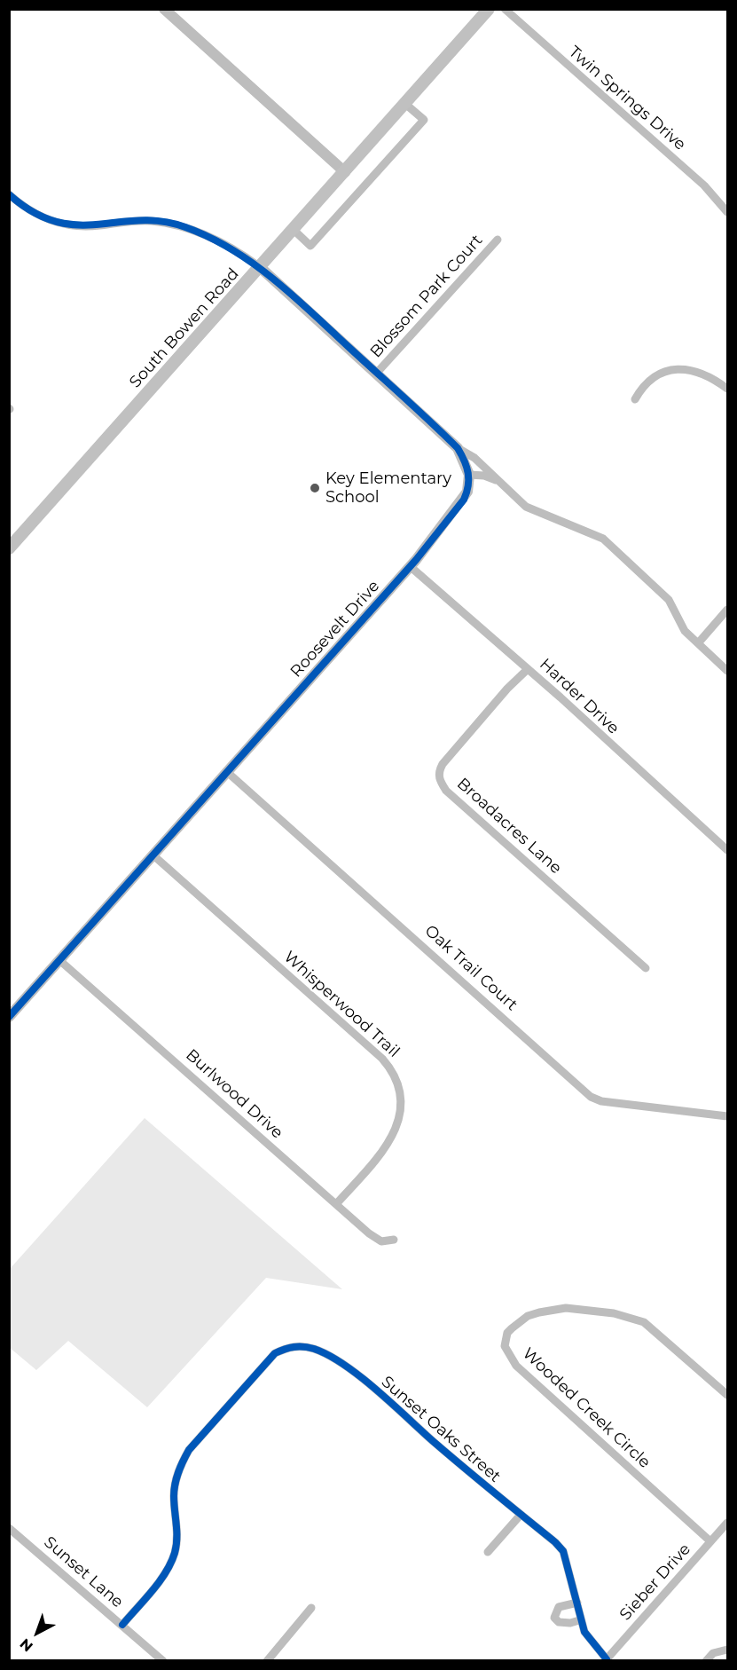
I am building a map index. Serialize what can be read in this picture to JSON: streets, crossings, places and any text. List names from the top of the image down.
{
  "streets": {
    "main road": ["South Bowen Road"],
    "street": [
      "Twin Springs Drive",
      "Blossom Park Court",
      "Roosevelt Drive",
      "Harder Drive",
      "Broadacres Lane",
      "Oak Trail Court",
      "Whisperwood Trail",
      "Burlwood Drive",
      "Wooded Creek Circle",
      "Sunset Oaks Street",
      "Sunset Lane",
      "Sieber Drive"
    ]
  },
  "crossings": [
    ["Roosevelt Drive", "Harder Drive"],
    ["Roosevelt Drive", "Oak Trail Court"],
    ["Roosevelt Drive", "Whisperwood Trail"],
    ["Roosevelt Drive", "Burlwood Drive"],
    ["Harder Drive", "Broadacres Lane"],
    ["Whisperwood Trail", "Burlwood Drive"],
    ["Wooded Creek Circle", "Sieber Drive"],
    ["Sunset Oaks Street", "Sunset Lane"],
    ["Sunset Oaks Street", "Sieber Drive"]
  ],
  "places": ["Key Elementary School"],
  "north": "bottom left"
}
